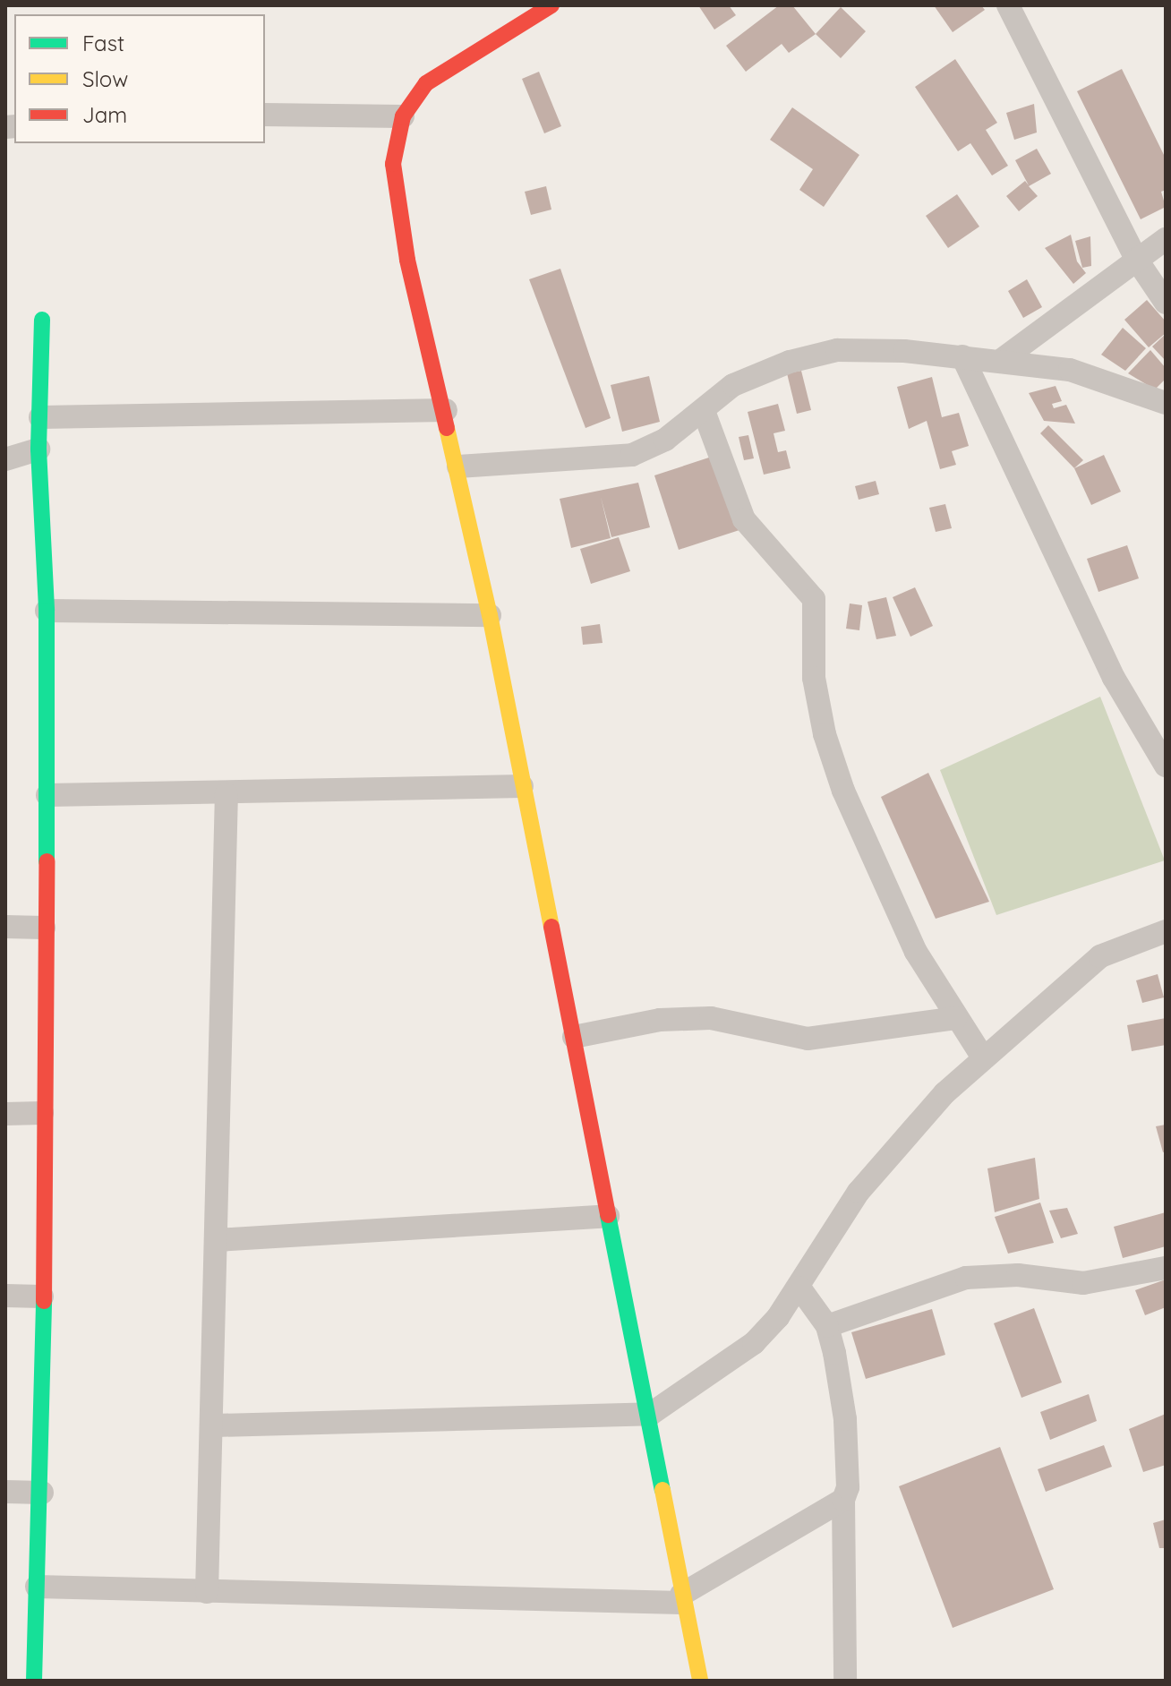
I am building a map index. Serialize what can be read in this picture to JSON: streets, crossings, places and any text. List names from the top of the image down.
{
  "legend": ["Fast", "Slow", "Jam"]
}
